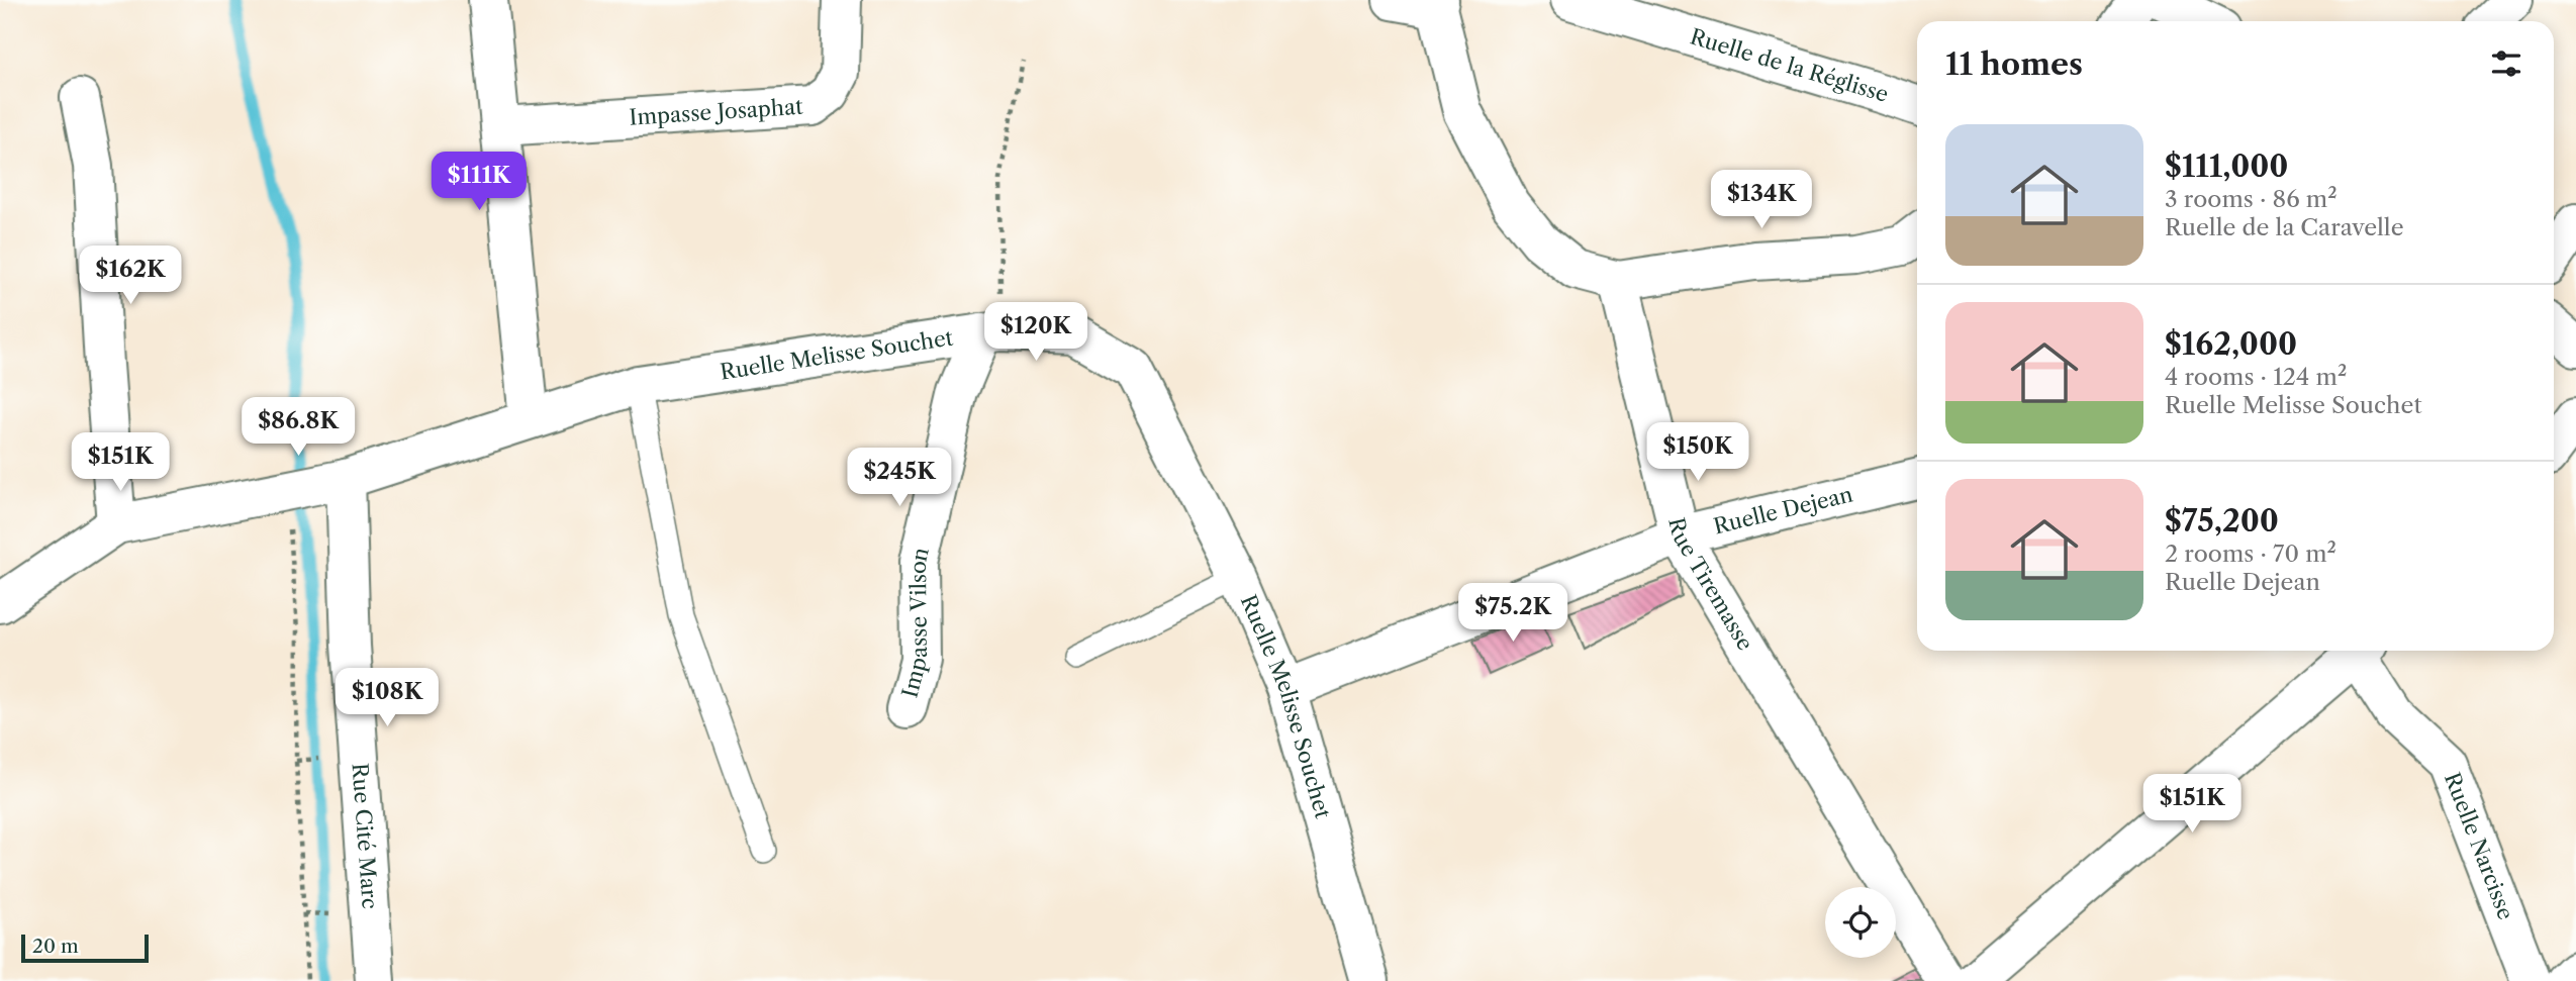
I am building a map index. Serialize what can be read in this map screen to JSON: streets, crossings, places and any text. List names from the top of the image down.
{
  "streets": {
    "street": [
      "Ruelle de la Réglisse",
      "Impasse Josaphat",
      "Ruelle Melisse Souchet",
      "Ruelle Dejean",
      "Rue Tiremasse",
      "Impasse Vilson",
      "Rue Cité Marc",
      "Ruelle Narcisse"
    ]
  },
  "crossings": [
    ["Ruelle Melisse Souchet", "Ruelle Dejean"],
    ["Ruelle Melisse Souchet", "Impasse Vilson"],
    ["Ruelle Melisse Souchet", "Rue Cité Marc"],
    ["Ruelle Dejean", "Rue Tiremasse"]
  ],
  "scale_bar": "20 m",
  "page": {
    "heading": "11 homes",
    "list": [
      {
        "name": "$111,000",
        "note": "3 rooms · 86 m² · Ruelle de la Caravelle"
      },
      {
        "name": "$162,000",
        "note": "4 rooms · 124 m² · Ruelle Melisse Souchet"
      },
      {
        "name": "$75,200",
        "note": "2 rooms · 70 m² · Ruelle Dejean"
      }
    ],
    "price": [
      "$111K",
      "$134K",
      "$162K",
      "$120K",
      "$86.8K",
      "$150K",
      "$151K",
      "$245K",
      "$75.2K",
      "$108K",
      "$151K"
    ],
    "scale": "20 m"
  }
}
